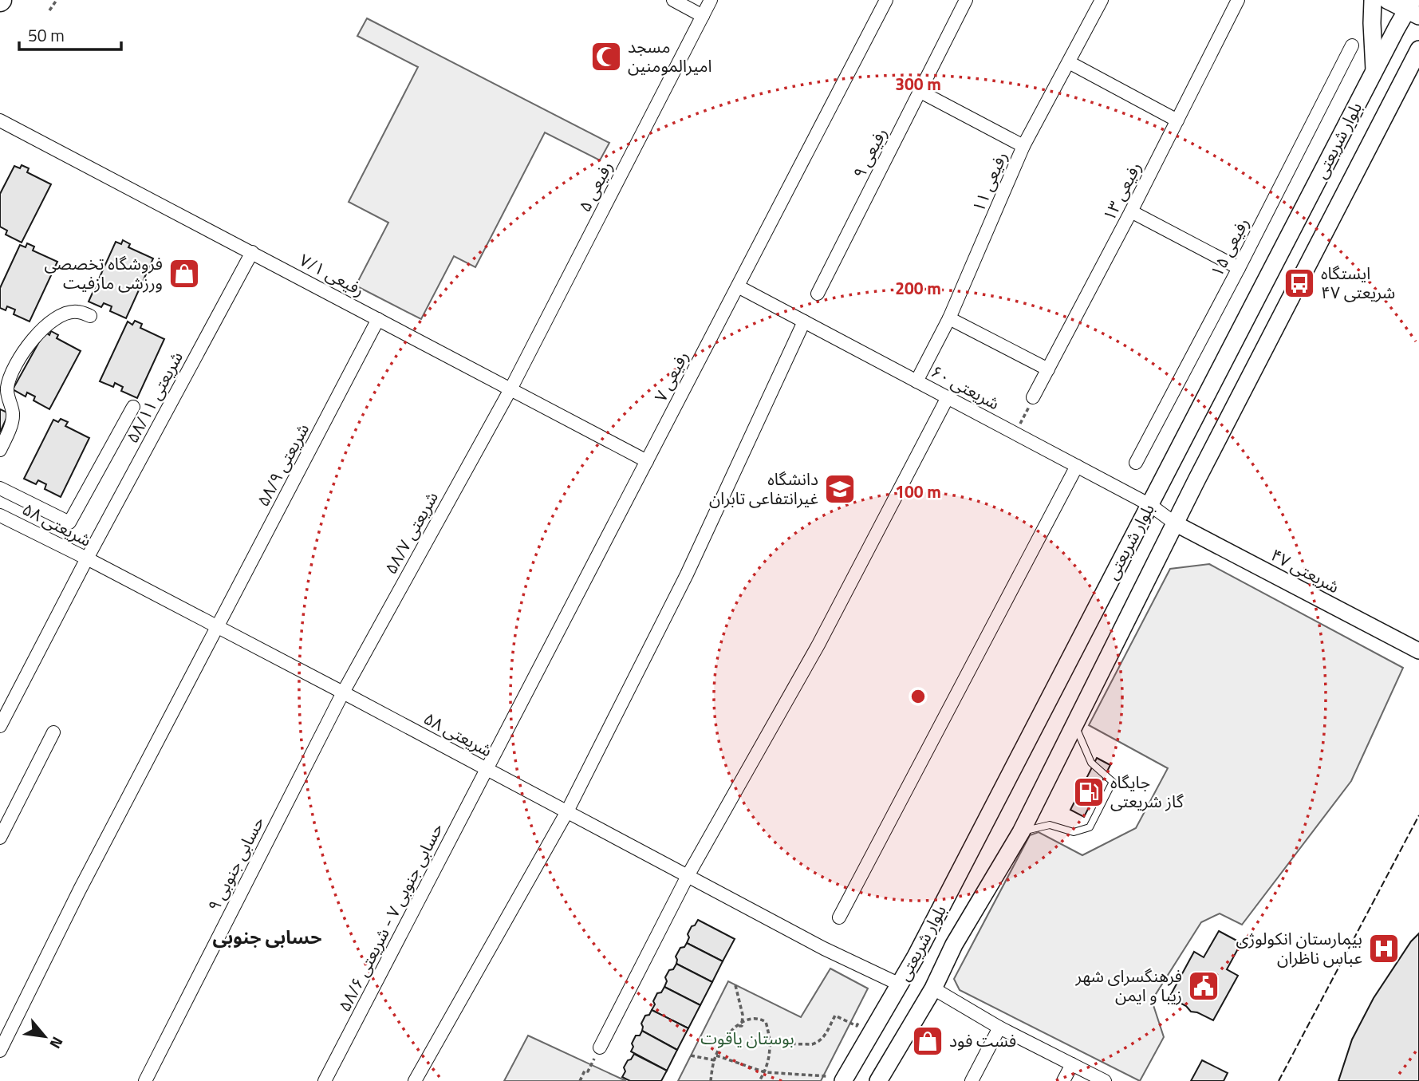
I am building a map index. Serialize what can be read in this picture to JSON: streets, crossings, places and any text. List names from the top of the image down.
{
  "streets": {
    "main road": ["بلوار شریعتی"],
    "street": [
      "رفیعی ۹",
      "رفیعی ۱۱",
      "رفیعی ۵",
      "رفیعی ۱۳",
      "رفیعی ۱۵",
      "رفیعی ۷/۱",
      "رفیعی ۷",
      "شریعتی ۶۰",
      "شریعتی ۵۸/۱۱",
      "شریعتی ۵۸/۹",
      "شریعتی ۵۸",
      "شریعتی ۵۸/۷",
      "شریعتی ۴۷",
      "حسابی جنوبی ۹",
      "حسابی جنوبی ۷ - شریعتی ۵۸/۶"
    ]
  },
  "crossings": [
    ["بلوار شریعتی", "شریعتی ۶۰"],
    ["بلوار شریعتی", "شریعتی ۵۸"],
    ["بلوار شریعتی", "شریعتی ۴۷"],
    ["رفیعی ۱۱", "شریعتی ۶۰"],
    ["رفیعی ۵", "رفیعی ۷/۱"],
    ["رفیعی ۵", "شریعتی ۵۸/۷"],
    ["رفیعی ۷/۱", "رفیعی ۷"],
    ["رفیعی ۷/۱", "شریعتی ۵۸/۱۱"],
    ["رفیعی ۷/۱", "شریعتی ۵۸/۹"],
    ["رفیعی ۷/۱", "شریعتی ۵۸/۷"],
    ["رفیعی ۷", "شریعتی ۶۰"],
    ["رفیعی ۷", "شریعتی ۵۸"],
    ["رفیعی ۷", "حسابی جنوبی ۷ - شریعتی ۵۸/۶"],
    ["شریعتی ۶۰", "شریعتی ۴۷"],
    ["شریعتی ۵۸/۱۱", "شریعتی ۵۸"],
    ["شریعتی ۵۸/۹", "شریعتی ۵۸"],
    ["شریعتی ۵۸", "شریعتی ۵۸/۷"],
    ["شریعتی ۵۸", "حسابی جنوبی ۹"],
    ["شریعتی ۵۸", "حسابی جنوبی ۷ - شریعتی ۵۸/۶"],
    ["شریعتی ۵۸/۷", "حسابی جنوبی ۹"]
  ],
  "districts": ["حسابی جنوبی"],
  "parks": ["بوستان یاقوت"],
  "places": {
    "mosque": ["مسجد امیرالمومنین"],
    "shop": ["فروشگاه تخصصی ورزشی مازفیت", "فست فود"],
    "bus stop": ["ایستگاه شریعتی ۴۷"],
    "school or university": ["دانشگاه غیرانتفاعی تابران"],
    "fuel station": ["جایگاه گاز شریعتی"],
    "hospital": ["بیمارستان انکولوژی عباس ناظران"],
    "public building": ["فرهنگسرای شهر زیبا و ایمن"]
  },
  "scale_bar": "50 m",
  "north": "bottom right",
  "rings": ["300 m", "200 m", "100 m"]
}
